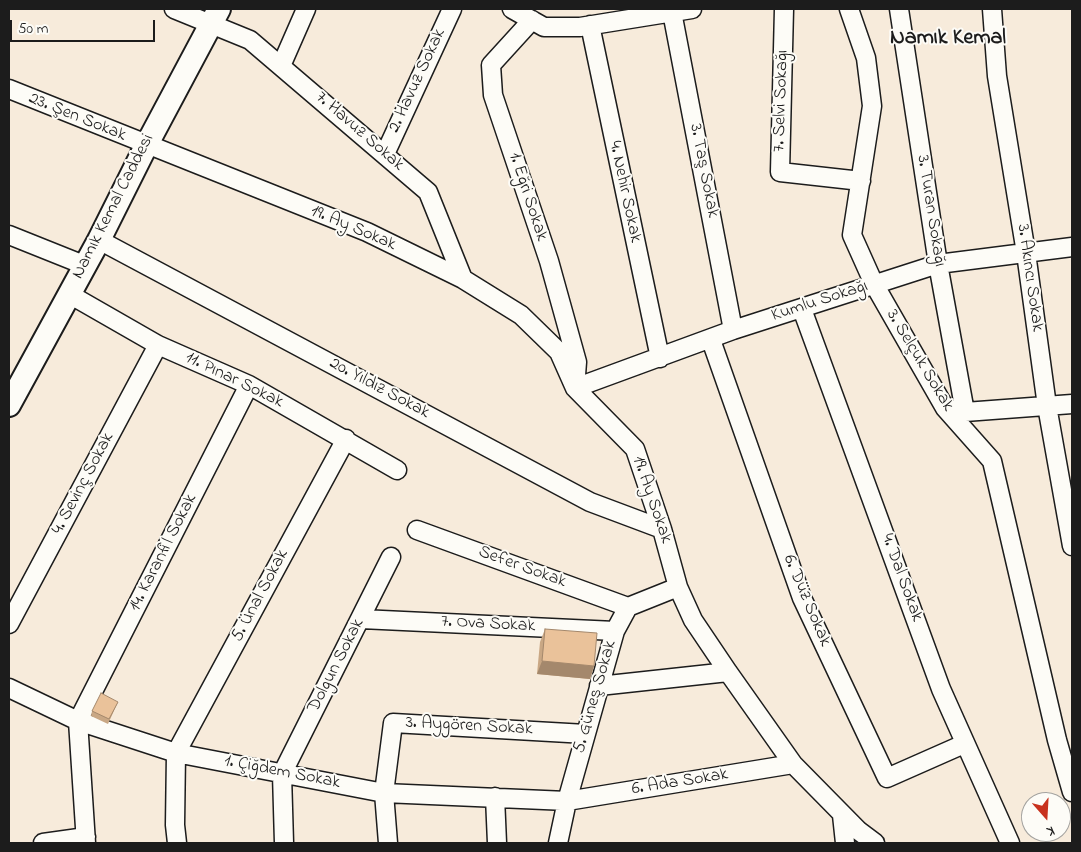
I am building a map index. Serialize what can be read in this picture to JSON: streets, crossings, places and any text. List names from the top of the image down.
{
  "streets": {
    "street": [
      "2. Havuz Sokak",
      "7. Selvi Sokağı",
      "23. Şen Sokak",
      "7. Havuz Sokak",
      "3. Taş Sokak",
      "4. Nehir Sokak",
      "1. Eğri Sokak",
      "Namık Kemal Caddesi",
      "3. Turan Sokağı",
      "19. Ay Sokak",
      "3. Akıncı Sokak",
      "Kumlu Sokağı",
      "3. Selçuk Sokak",
      "11. Pınar Sokak",
      "20. Yıldız Sokak",
      "4. Sevinç Sokak",
      "14. Karanfil Sokak",
      "Sefer Sokak",
      "4. Dal Sokak",
      "5. Ünal Sokak",
      "6. Düz Sokak",
      "7. Ova Sokak",
      "Dolgun Sokak",
      "5. Güneş Sokak",
      "3. Aygören Sokak",
      "1. Çiğdem Sokak",
      "6. Ada Sokak"
    ]
  },
  "crossings": [
    ["2. Havuz Sokak", "7. Havuz Sokak"],
    ["7. Selvi Sokağı", "3. Selçuk Sokak"],
    ["23. Şen Sokak", "Namık Kemal Caddesi"],
    ["23. Şen Sokak", "19. Ay Sokak"],
    ["7. Havuz Sokak", "Namık Kemal Caddesi"],
    ["7. Havuz Sokak", "19. Ay Sokak"],
    ["3. Taş Sokak", "Kumlu Sokağı"],
    ["4. Nehir Sokak", "Kumlu Sokağı"],
    ["1. Eğri Sokak", "19. Ay Sokak"],
    ["1. Eğri Sokak", "Kumlu Sokağı"],
    ["Namık Kemal Caddesi", "19. Ay Sokak"],
    ["Namık Kemal Caddesi", "11. Pınar Sokak"],
    ["Namık Kemal Caddesi", "20. Yıldız Sokak"],
    ["3. Turan Sokağı", "Kumlu Sokağı"],
    ["19. Ay Sokak", "Kumlu Sokağı"],
    ["19. Ay Sokak", "20. Yıldız Sokak"],
    ["19. Ay Sokak", "6. Ada Sokak"],
    ["3. Akıncı Sokak", "Kumlu Sokağı"],
    ["Kumlu Sokağı", "3. Selçuk Sokak"],
    ["Kumlu Sokağı", "4. Dal Sokak"],
    ["Kumlu Sokağı", "6. Düz Sokak"],
    ["11. Pınar Sokak", "4. Sevinç Sokak"],
    ["11. Pınar Sokak", "14. Karanfil Sokak"],
    ["11. Pınar Sokak", "5. Ünal Sokak"],
    ["14. Karanfil Sokak", "1. Çiğdem Sokak"],
    ["Sefer Sokak", "5. Güneş Sokak"],
    ["4. Dal Sokak", "6. Düz Sokak"],
    ["5. Ünal Sokak", "1. Çiğdem Sokak"],
    ["7. Ova Sokak", "Dolgun Sokak"],
    ["7. Ova Sokak", "5. Güneş Sokak"],
    ["Dolgun Sokak", "1. Çiğdem Sokak"],
    ["5. Güneş Sokak", "3. Aygören Sokak"],
    ["5. Güneş Sokak", "1. Çiğdem Sokak"],
    ["5. Güneş Sokak", "6. Ada Sokak"],
    ["3. Aygören Sokak", "1. Çiğdem Sokak"],
    ["1. Çiğdem Sokak", "6. Ada Sokak"]
  ],
  "districts": ["Namık Kemal"],
  "scale_bar": "50 m",
  "north": "bottom"
}
